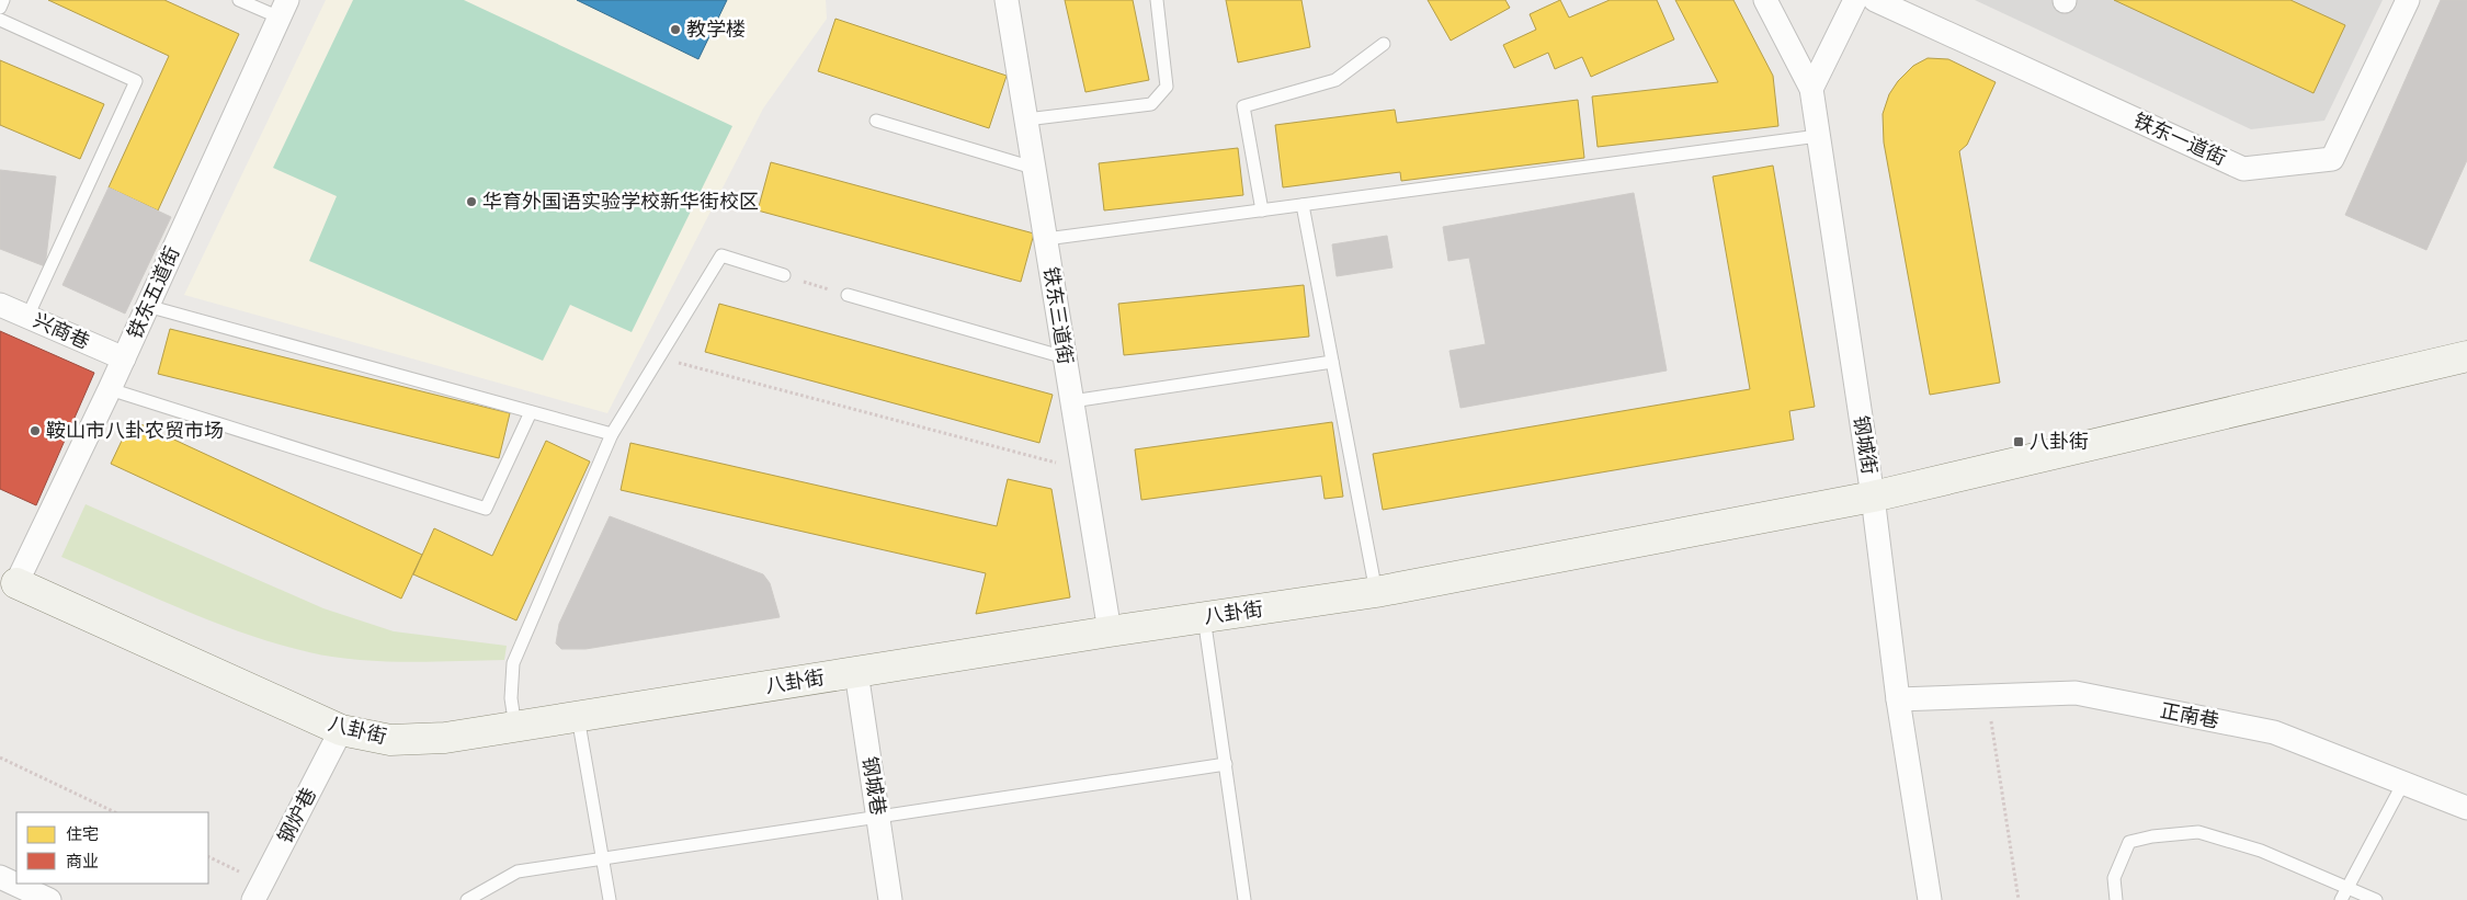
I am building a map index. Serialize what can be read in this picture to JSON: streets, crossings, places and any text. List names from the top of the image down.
{
  "streets": {
    "street": [
      "铁东一道街",
      "铁东五道街",
      "铁东三道街",
      "兴商巷",
      "钢城街",
      "八卦街",
      "正南巷",
      "钢城巷",
      "钢炉巷"
    ]
  },
  "crossings": [
    ["铁东五道街", "兴商巷"],
    ["铁东五道街", "八卦街"],
    ["铁东三道街", "八卦街"],
    ["钢城街", "八卦街"],
    ["钢城街", "正南巷"],
    ["八卦街", "钢城巷"],
    ["八卦街", "钢炉巷"]
  ],
  "places": {
    "other": ["教学楼", "华育外国语实验学校新华街校区", "鞍山市八卦农贸市场"],
    "transit": ["八卦街"]
  },
  "legend": ["住宅", "商业"]
}
